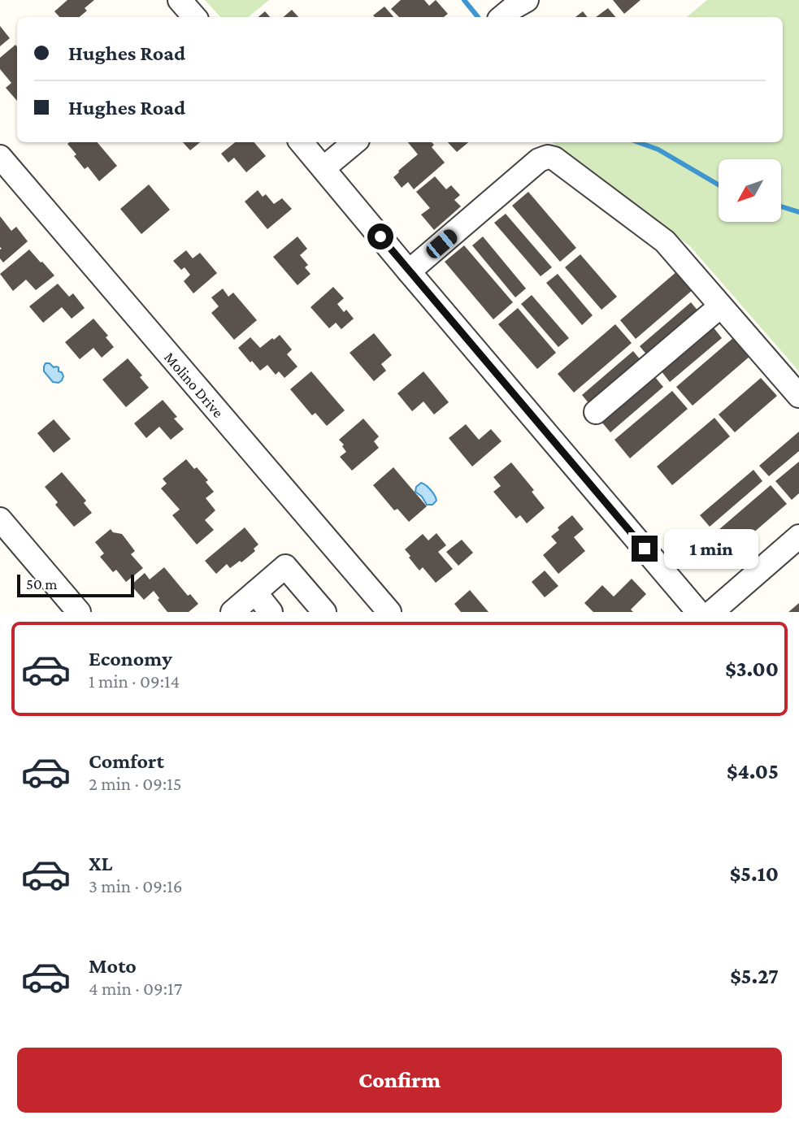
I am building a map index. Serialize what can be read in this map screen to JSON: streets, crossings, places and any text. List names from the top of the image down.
{
  "streets": {
    "street": ["Molino Drive"]
  },
  "scale_bar": "50 m",
  "north": "bottom left",
  "page": {
    "banner": ["Hughes Road", "Hughes Road"],
    "bubble": "1 min",
    "scale": "50 m",
    "list": [
      {
        "name": "Economy",
        "note": "1 min · 09:14",
        "value": "$3.00"
      },
      {
        "name": "Comfort",
        "note": "2 min · 09:15",
        "value": "$4.05"
      },
      {
        "name": "XL",
        "note": "3 min · 09:16",
        "value": "$5.10"
      },
      {
        "name": "Moto",
        "note": "4 min · 09:17",
        "value": "$5.27"
      }
    ],
    "buttons": "Confirm"
  }
}
